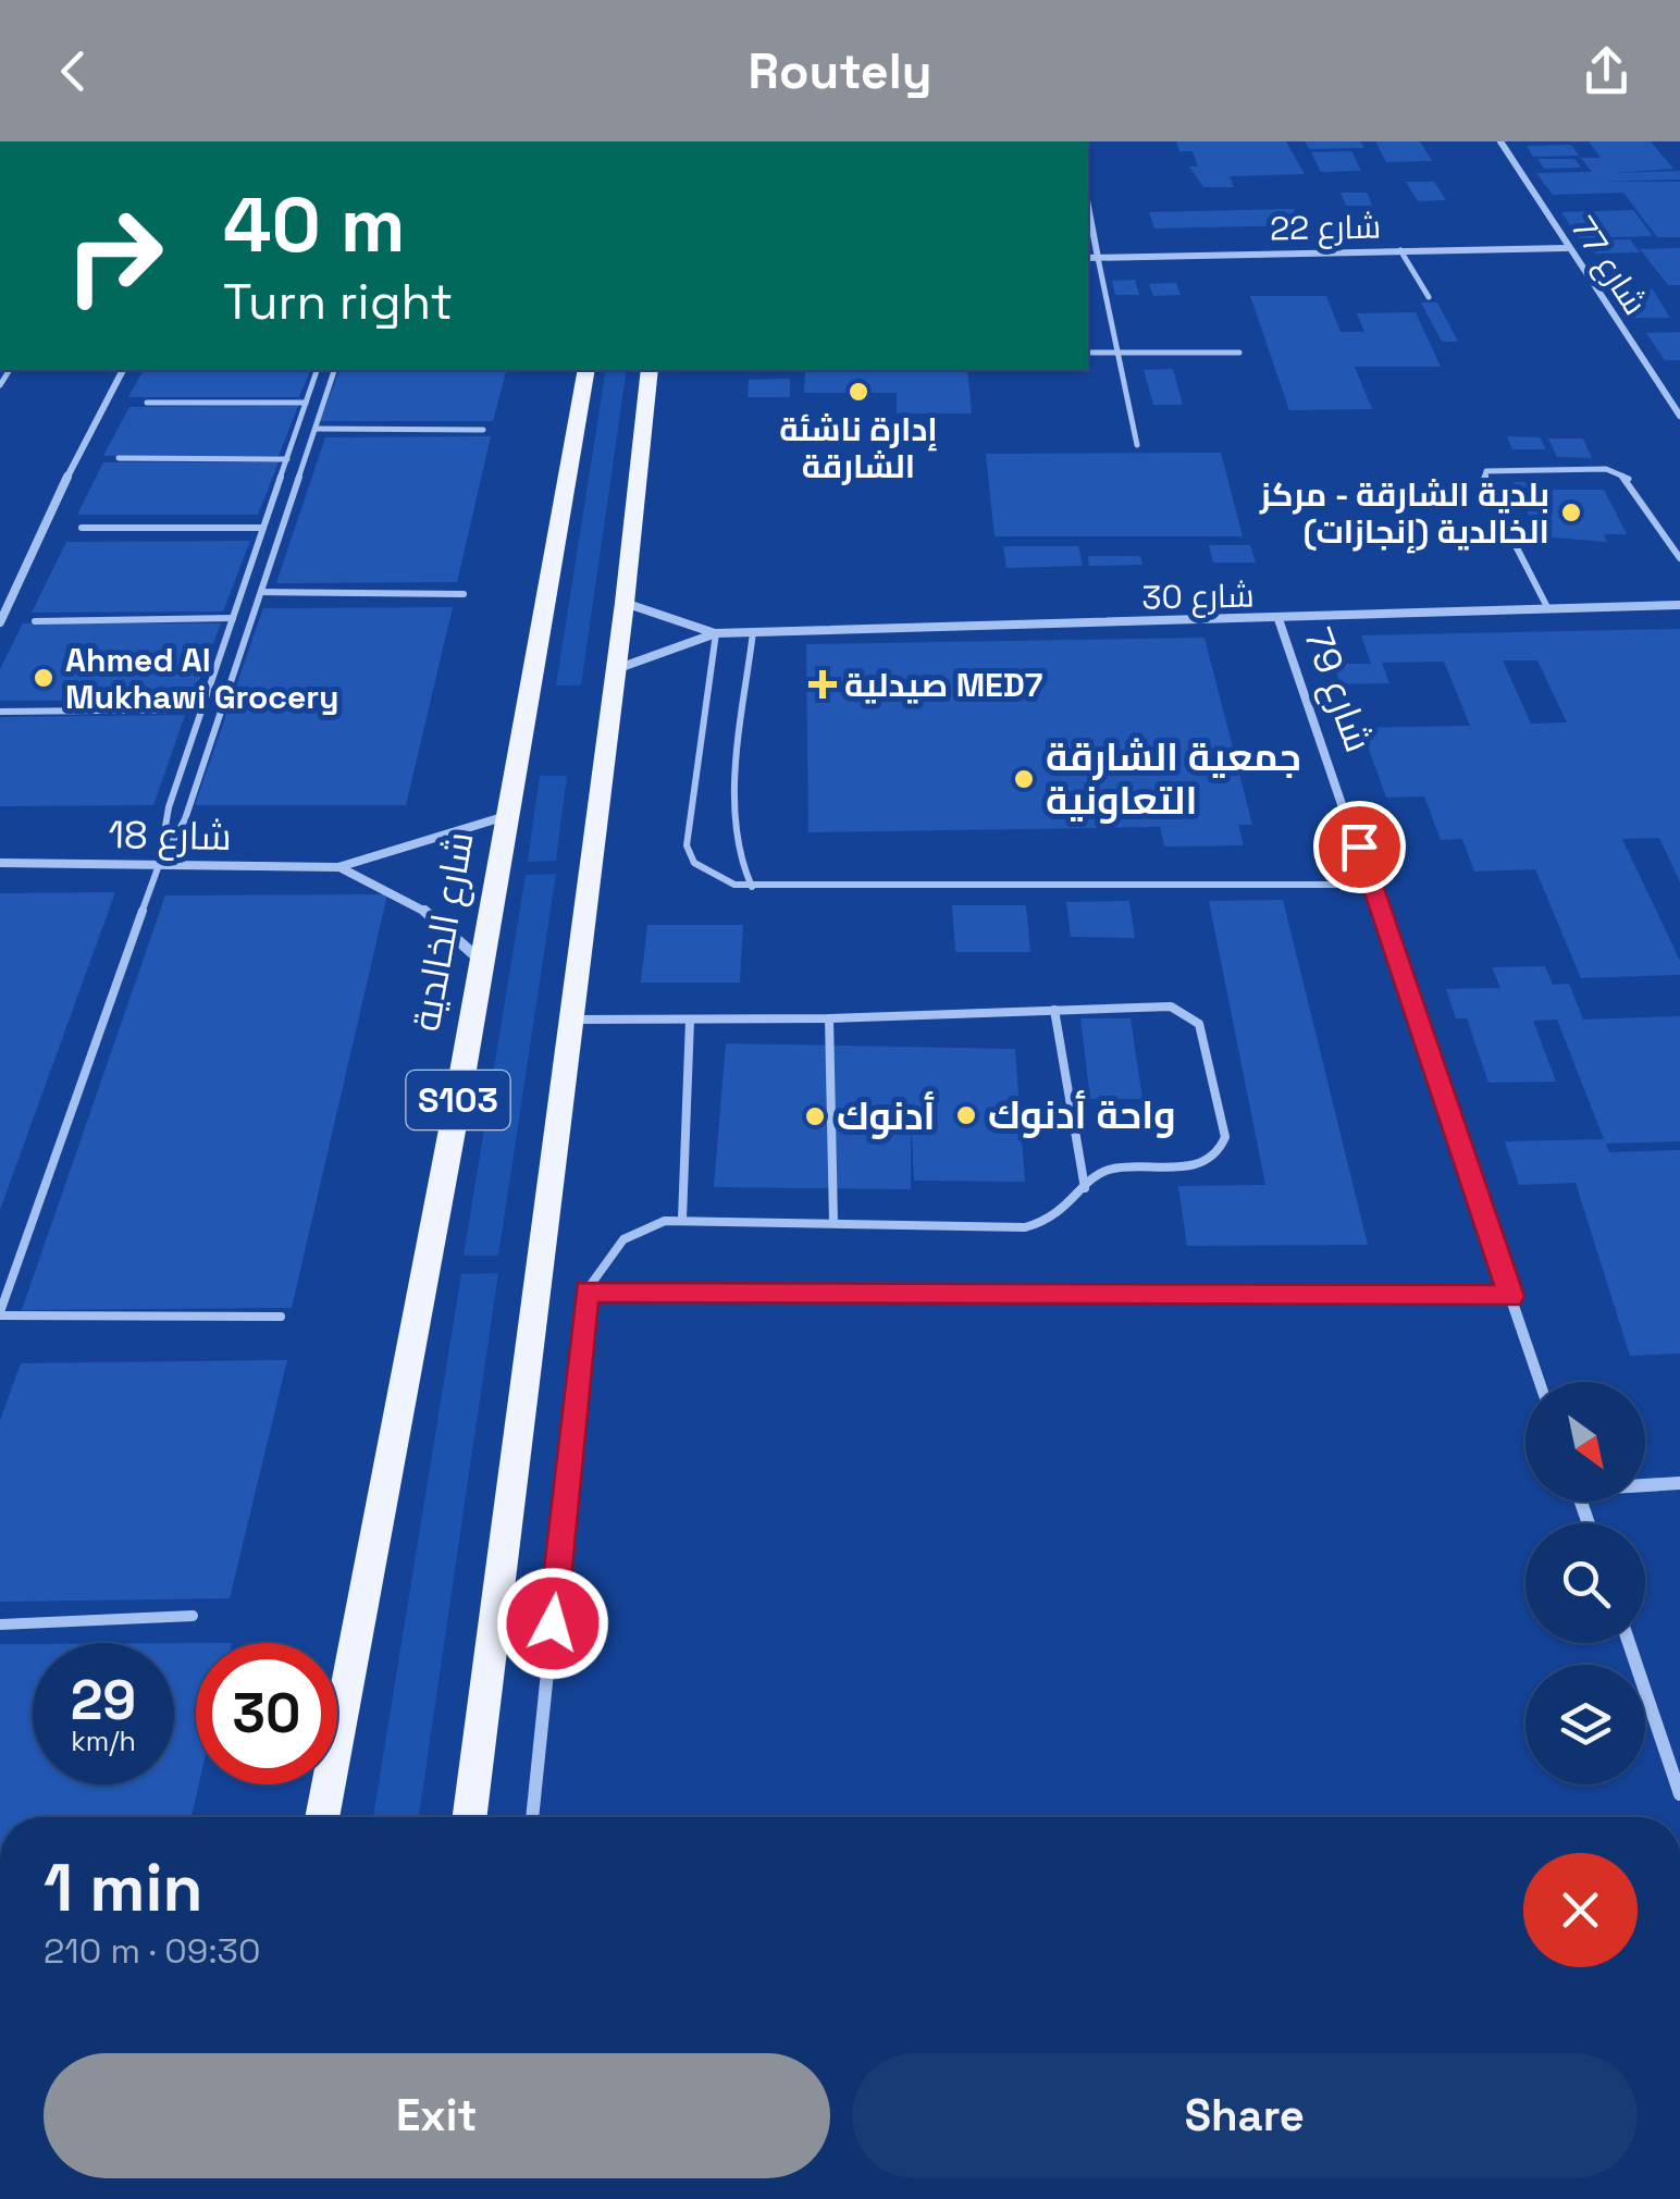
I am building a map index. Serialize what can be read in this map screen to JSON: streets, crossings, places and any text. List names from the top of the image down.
{
  "streets": {
    "main road": ["شارع الخالدية", "S103"],
    "street": [
      "شارع 22",
      "شارع 77",
      "شارع 30",
      "شارع 79",
      "شارع 18"
    ]
  },
  "crossings": [
    ["شارع 22", "شارع 77"],
    ["شارع 30", "شارع 79"],
    ["شارع 30", "S103"],
    ["شارع 18", "شارع الخالدية"]
  ],
  "places": {
    "other": [
      "إدارة ناشئة الشارقة",
      "بلدية الشارقة - مركز الخالدية (إنجازات)",
      "Ahmed Al Mukhawi Grocery",
      "جمعية الشارقة التعاونية",
      "واحة أدنوك",
      "أدنوك"
    ],
    "health": ["صيدلية MED7"]
  },
  "north": "bottom right",
  "page": {
    "header": "Routely",
    "turn": ["40 m", "Turn right"],
    "speed": "29 km/h",
    "limit": "30",
    "heading": ["1 min", "210 m · 09:30"],
    "buttons": ["Exit", "Share"]
  }
}
